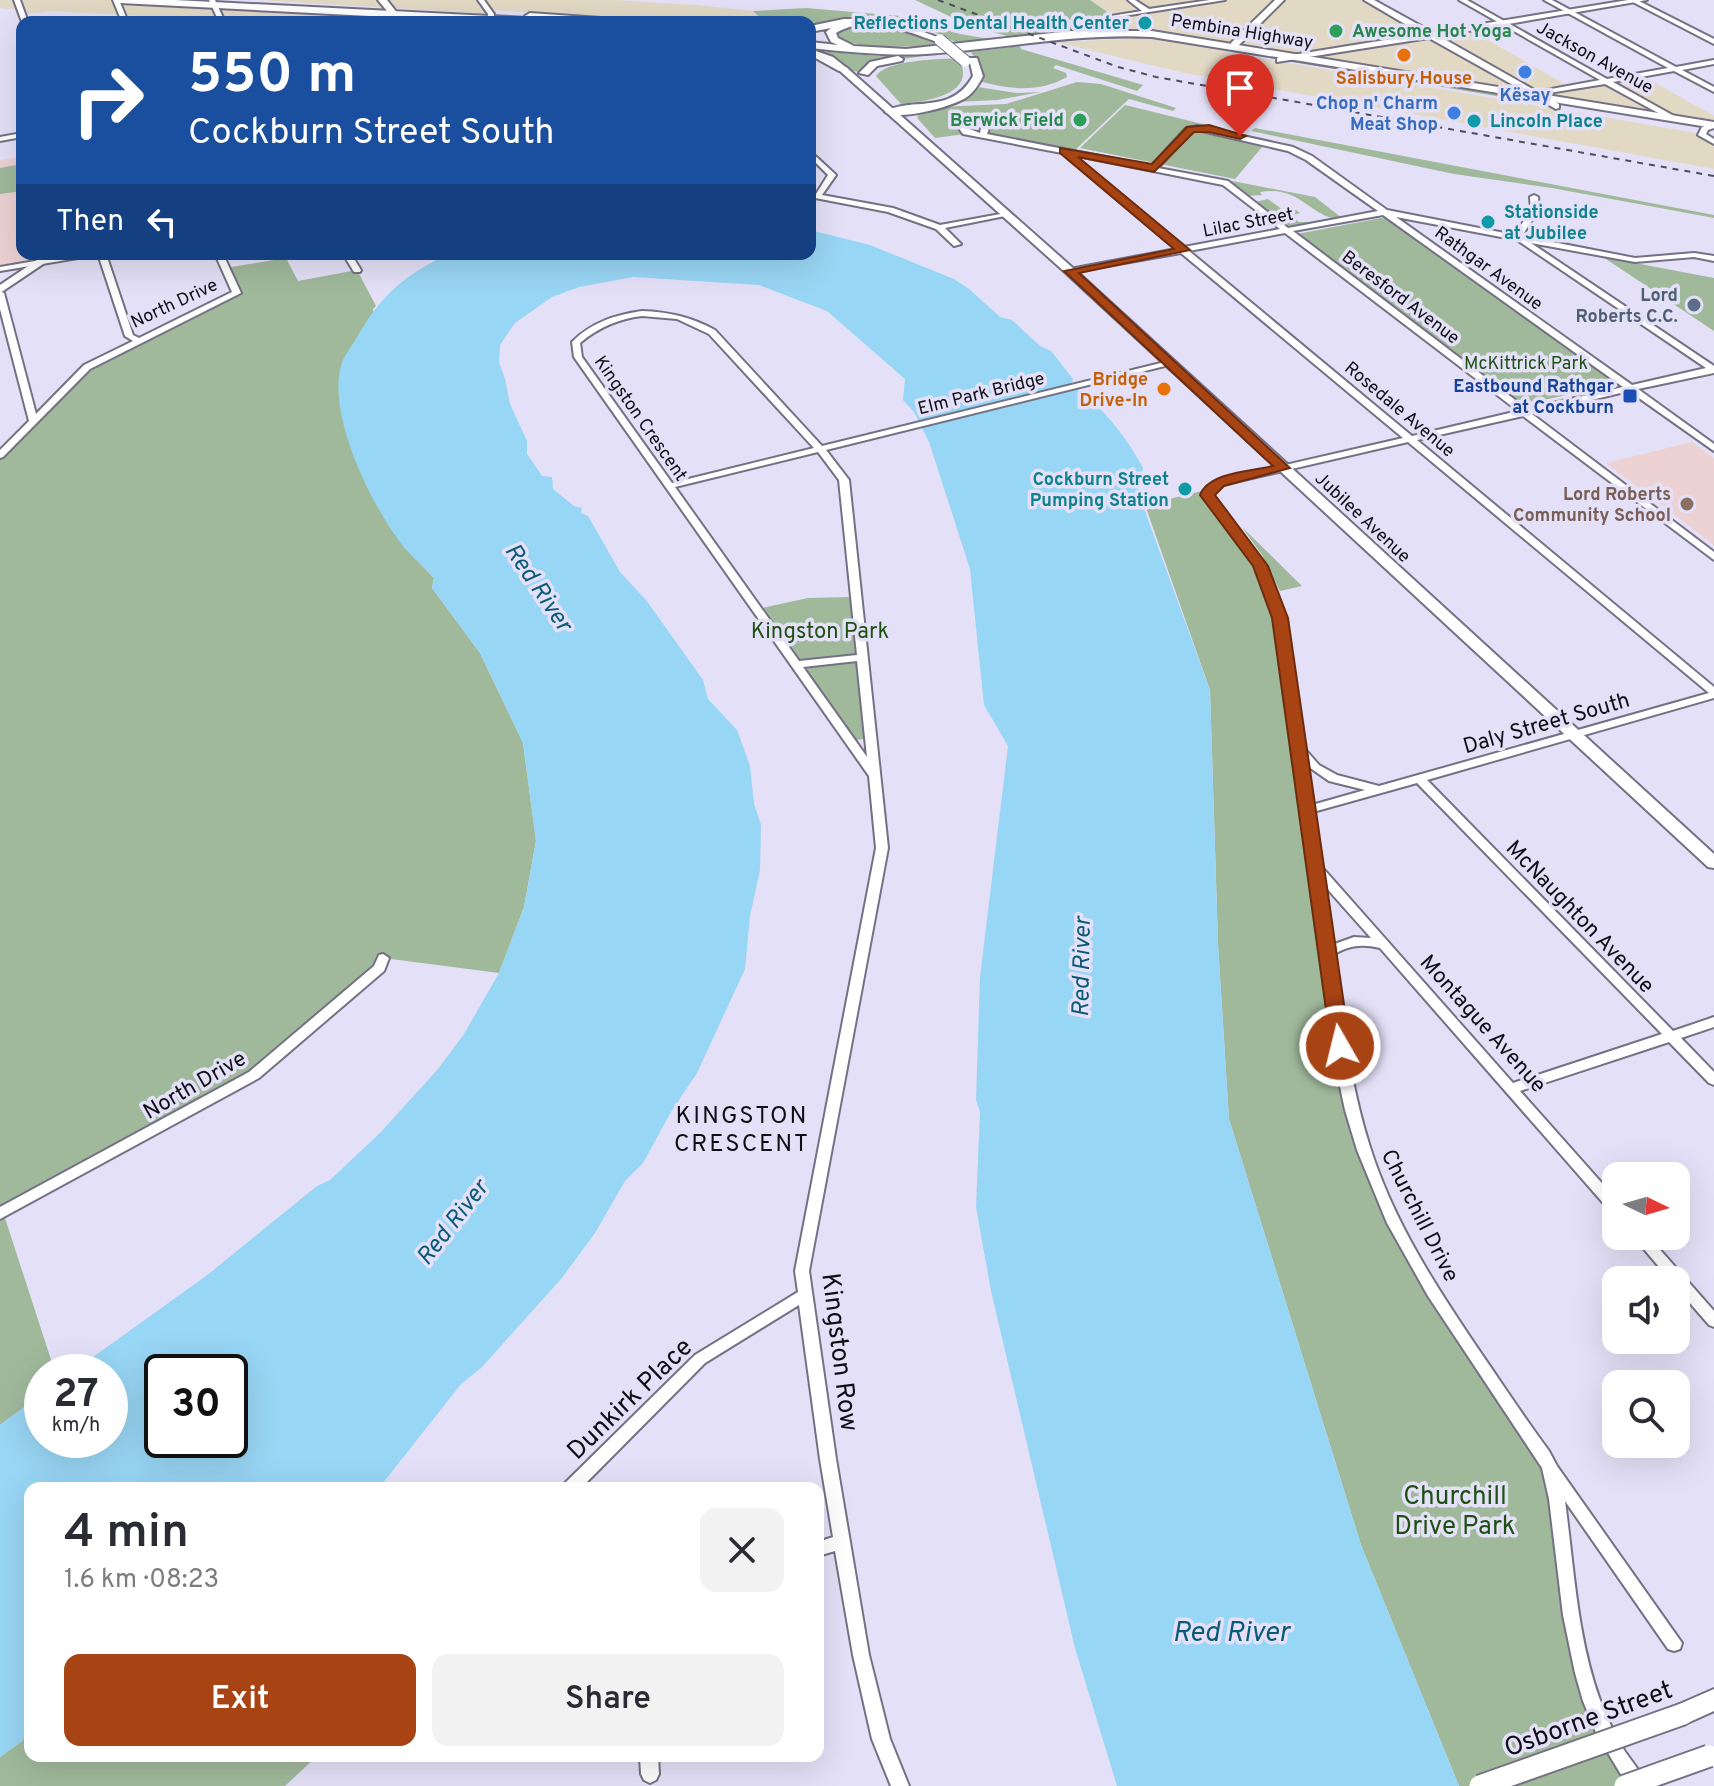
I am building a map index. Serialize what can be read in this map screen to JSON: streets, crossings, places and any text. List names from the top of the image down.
{
  "streets": {
    "main road": ["Pembina Highway", "Jubilee Avenue", "Osborne Street"],
    "street": [
      "Jackson Avenue",
      "Lilac Street",
      "Rathgar Avenue",
      "Beresford Avenue",
      "North Drive",
      "Elm Park Bridge",
      "Rosedale Avenue",
      "Kingston Crescent",
      "Daly Street South",
      "McNaughton Avenue",
      "Montague Avenue",
      "Churchill Drive",
      "Kingston Row",
      "Dunkirk Place"
    ]
  },
  "crossings": [
    ["Pembina Highway", "Jackson Avenue"],
    ["Lilac Street", "Rathgar Avenue"],
    ["Lilac Street", "Beresford Avenue"],
    ["Lilac Street", "Rosedale Avenue"],
    ["Lilac Street", "Jubilee Avenue"],
    ["Rathgar Avenue", "Beresford Avenue"],
    ["Elm Park Bridge", "Kingston Crescent"],
    ["Elm Park Bridge", "Jubilee Avenue"],
    ["Rosedale Avenue", "Daly Street South"],
    ["Kingston Crescent", "Kingston Row"],
    ["Jubilee Avenue", "Daly Street South"],
    ["Jubilee Avenue", "Churchill Drive"],
    ["Daly Street South", "McNaughton Avenue"],
    ["Daly Street South", "Churchill Drive"],
    ["Montague Avenue", "Churchill Drive"],
    ["Kingston Row", "Dunkirk Place"]
  ],
  "districts": ["KINGSTON CRESCENT"],
  "water": ["Red River"],
  "parks": ["McKittrick Park", "Kingston Park", "Churchill Drive Park"],
  "places": {
    "other": [
      "Reflections Dental Health Center",
      "Awesome Hot Yoga",
      "Salisbury House",
      "Kësay",
      "Chop n' Charm Meat Shop",
      "Berwick Field",
      "Lincoln Place",
      "Stationside at Jubilee",
      "Lord Roberts C.C.",
      "Bridge Drive-In",
      "Cockburn Street Pumping Station",
      "Lord Roberts Community School"
    ],
    "transit": ["Eastbound Rathgar at Cockburn"]
  },
  "north": "right",
  "page": {
    "turn": ["550 m", "Cockburn Street South"],
    "then": "Then",
    "speed": "27 km/h",
    "limit": "30",
    "heading": ["4 min", "1.6 km · 08:23"],
    "buttons": ["Exit", "Share"]
  }
}
